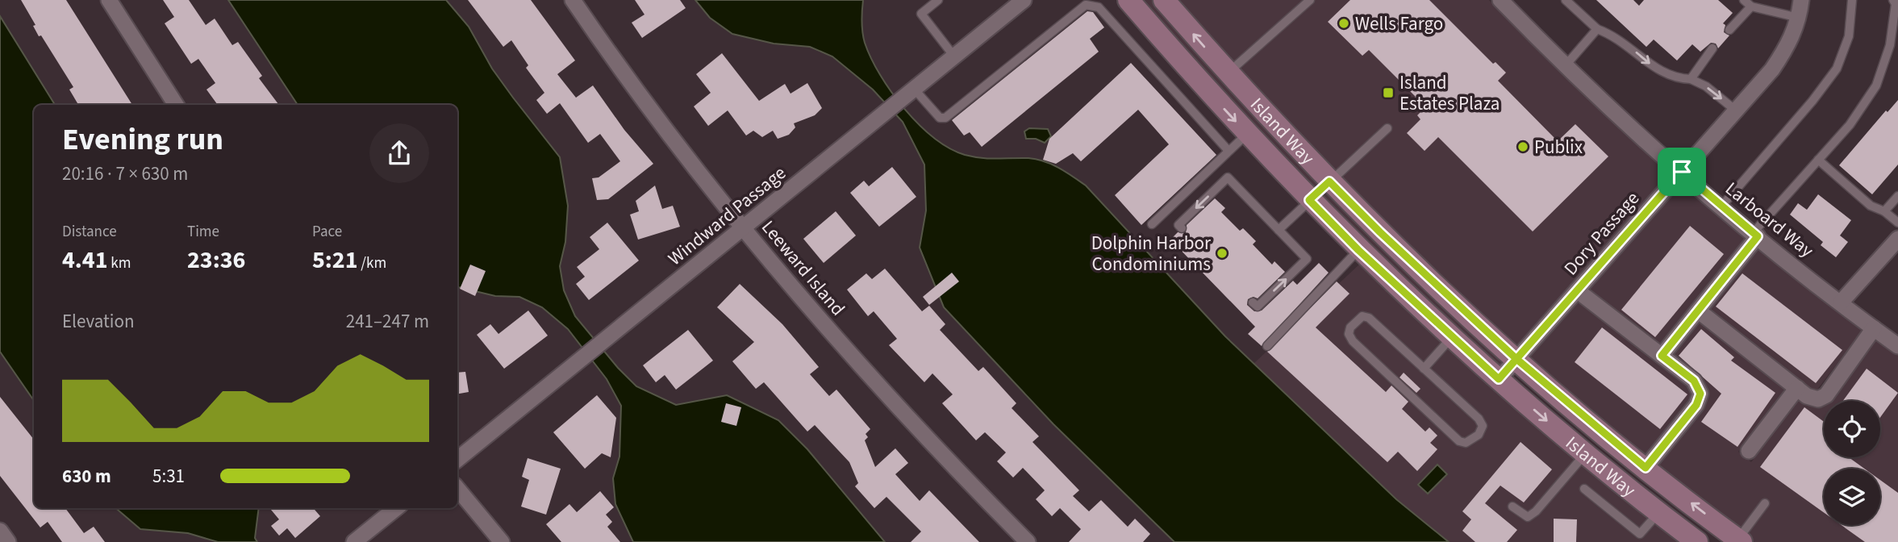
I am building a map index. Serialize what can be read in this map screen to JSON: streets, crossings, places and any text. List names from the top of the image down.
{
  "streets": {
    "street": [
      "Island Way",
      "Windward Passage",
      "Larboard Way",
      "Dory Passage",
      "Leeward Island"
    ]
  },
  "crossings": [
    ["Island Way", "Dory Passage"],
    ["Windward Passage", "Leeward Island"],
    ["Larboard Way", "Dory Passage"]
  ],
  "places": {
    "other": ["Wells Fargo", "Publix", "Dolphin Harbor Condominiums"],
    "transit": ["Island Estates Plaza"]
  },
  "page": {
    "heading": ["Evening run", "20:16 · 7 × 630 m"],
    "stats": [
      ["Distance", "4.41 km"],
      ["Time", "23:36"],
      ["Pace", "5:21 /km"]
    ],
    "chart": ["Elevation", "241–247 m"],
    "list": [
      {
        "name": "630 m",
        "note": "5:31"
      }
    ]
  }
}
